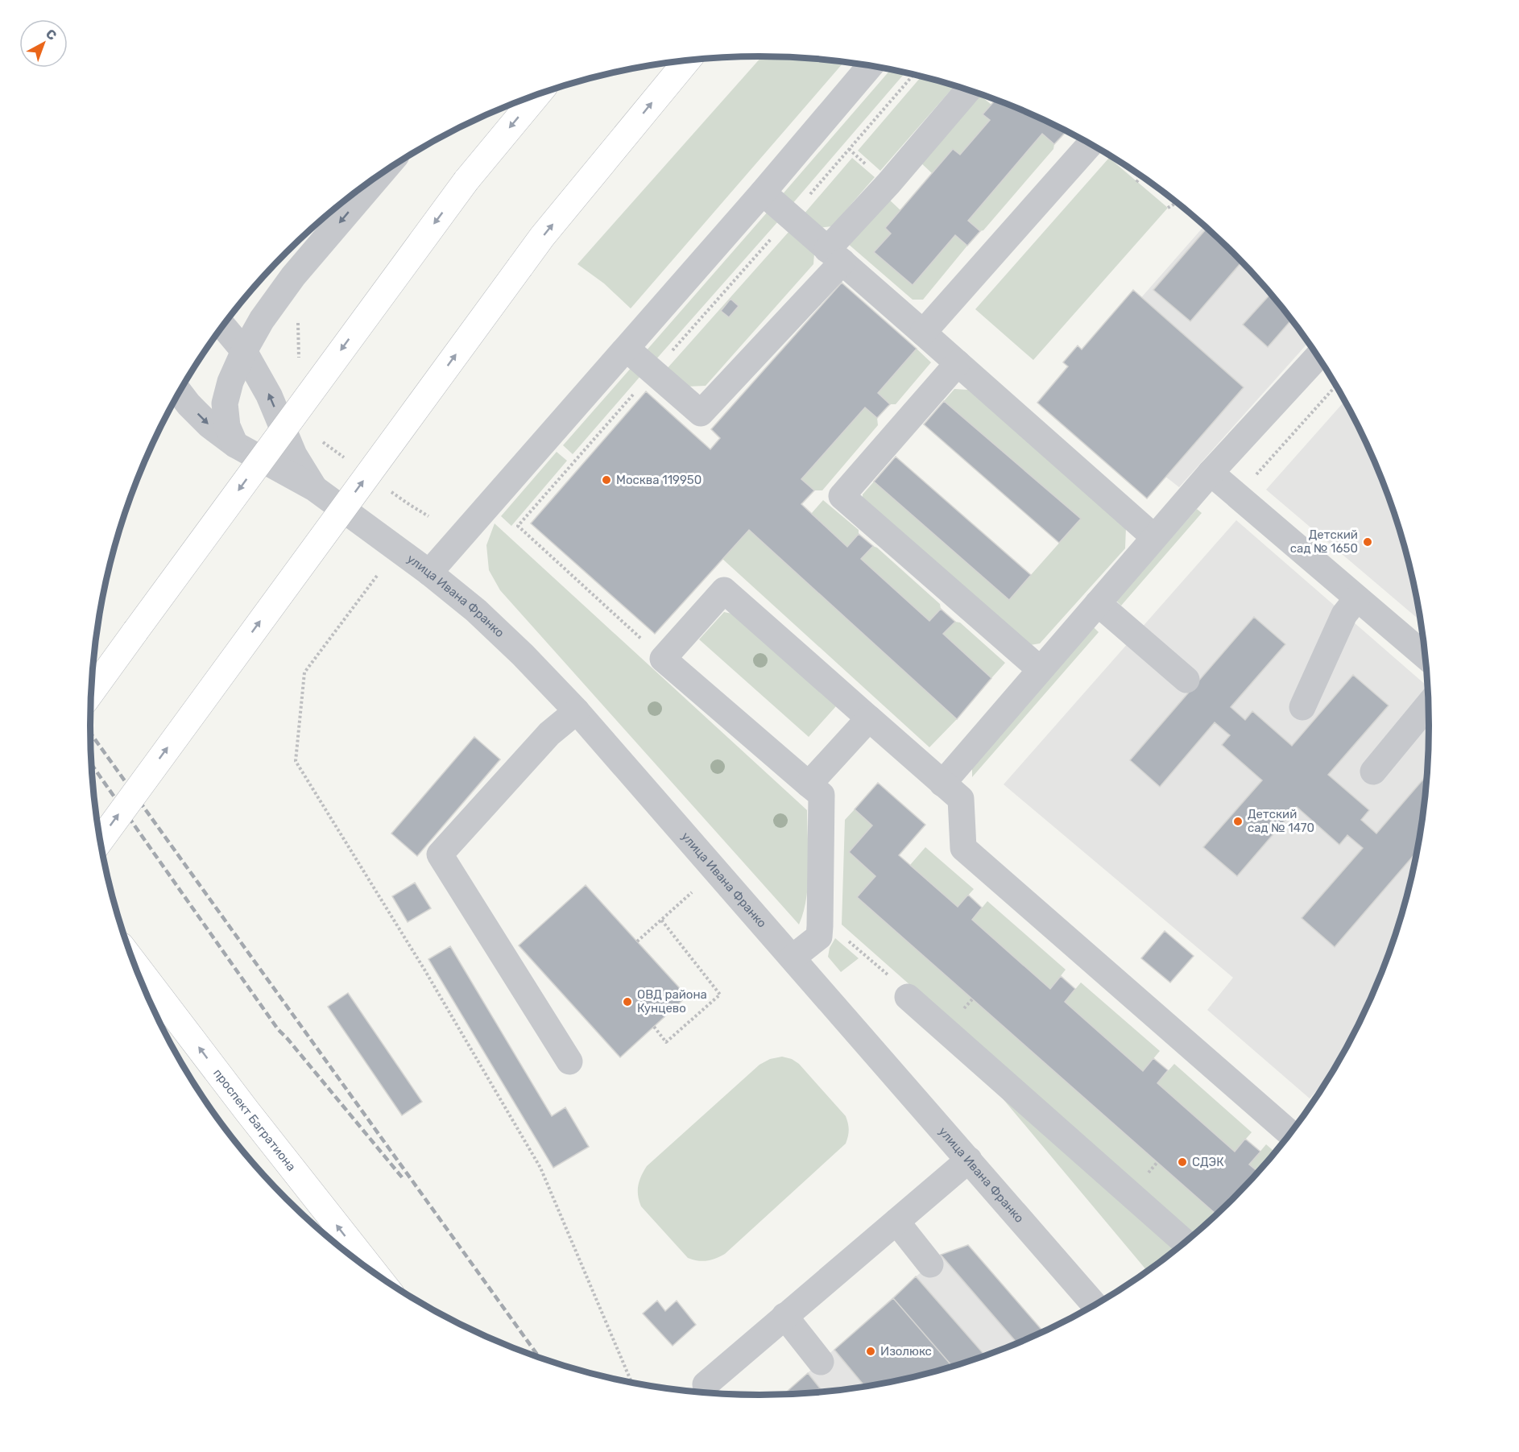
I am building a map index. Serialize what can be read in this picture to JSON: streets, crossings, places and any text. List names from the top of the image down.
{
  "streets": {
    "main road": ["проспект Багратиона"],
    "street": ["улица Ивана Франко"]
  },
  "one_way": ["проспект Багратиона"],
  "places": [
    "Москва 119950",
    "Детский сад № 1650",
    "Детский сад № 1470",
    "ОВД района Кунцево",
    "СДЭК",
    "Изолюкс"
  ],
  "north": "top right"
}
